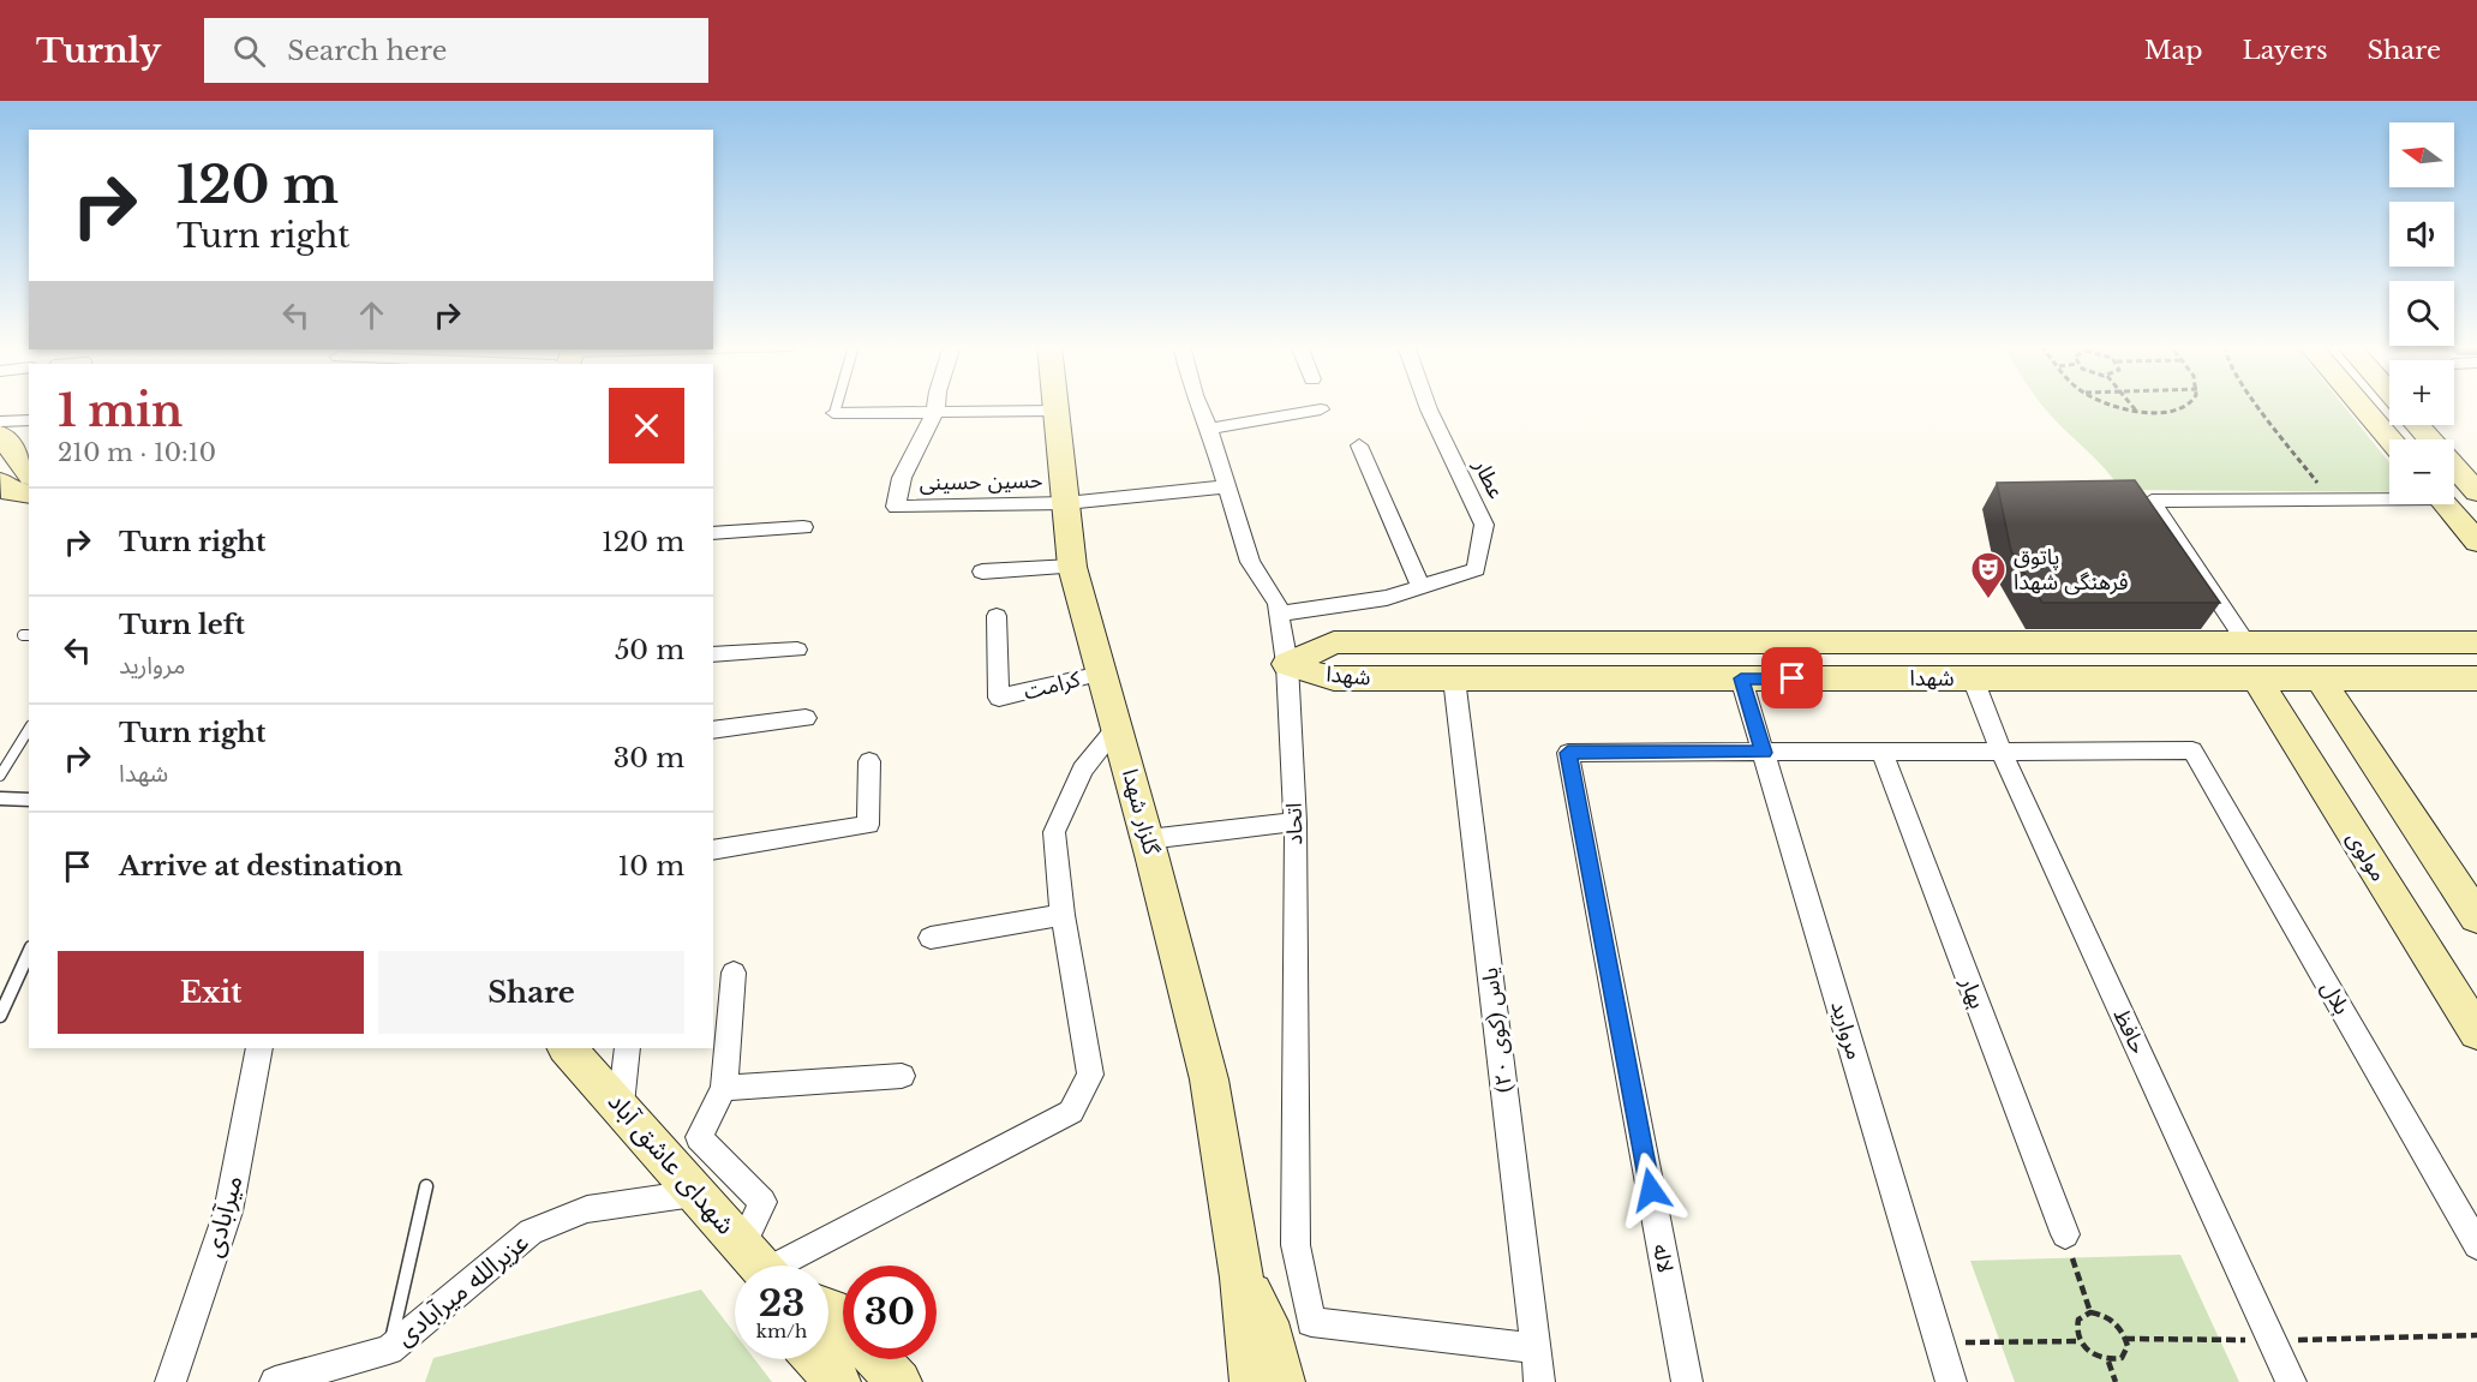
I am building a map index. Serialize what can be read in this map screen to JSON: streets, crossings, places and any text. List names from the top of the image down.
{
  "streets": {
    "street": [
      "عطار",
      "حسین حسینی",
      "شهدا",
      "کرامت",
      "گلزار شهدا",
      "اتحاد",
      "مولوی",
      "بهار",
      "بلال",
      "یاس (کوی ۲۰)",
      "مروارید",
      "حافظ",
      "شهدای عاشق آباد",
      "میرآبادی",
      "لاله",
      "عزیرالله میرآبادی"
    ]
  },
  "crossings": [
    ["عطار", "اتحاد"],
    ["حسین حسینی", "گلزار شهدا"],
    ["شهدا", "اتحاد"],
    ["شهدا", "مولوی"],
    ["شهدا", "یاس (کوی ۲۰)"],
    ["شهدا", "مروارید"],
    ["شهدا", "حافظ"],
    ["کرامت", "گلزار شهدا"],
    ["اتحاد", "یاس (کوی ۲۰)"],
    ["بلال", "حافظ"],
    ["مروارید", "لاله"],
    ["شهدای عاشق آباد", "عزیرالله میرآبادی"]
  ],
  "places": {
    "theatre": ["پاتوق فرهنگی شهدا"]
  },
  "north": "left",
  "page": {
    "header": "Turnly",
    "search": "Search here",
    "nav": ["Map", "Layers", "Share"],
    "map_buttons": ["+", "−"],
    "turn": ["120 m", "Turn right"],
    "heading": ["1 min", "210 m · 10:10"],
    "list": [
      {
        "name": "Turn right",
        "value": "120 m"
      },
      {
        "name": "Turn left",
        "note": "مروارید",
        "value": "50 m"
      },
      {
        "name": "Turn right",
        "note": "شهدا",
        "value": "30 m"
      },
      {
        "name": "Arrive at destination",
        "value": "10 m"
      }
    ],
    "buttons": ["Exit", "Share"],
    "speed": "23 km/h",
    "limit": "30"
  }
}
